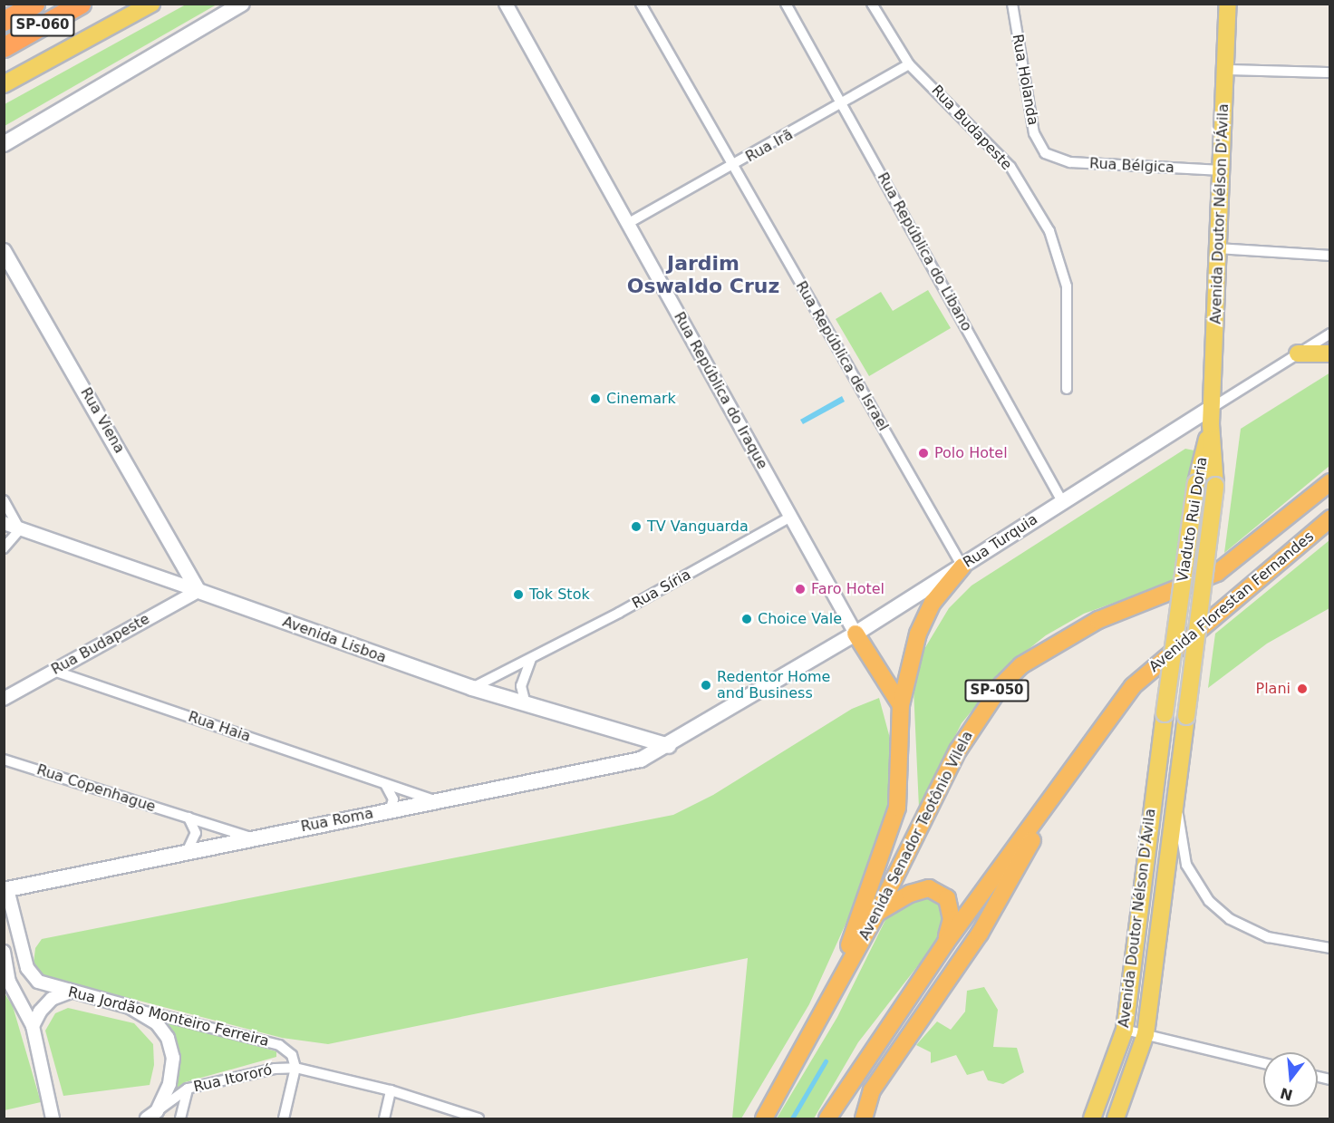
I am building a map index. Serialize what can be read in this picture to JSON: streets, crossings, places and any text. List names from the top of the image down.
{
  "streets": {
    "highway": [
      "SP-060",
      "Avenida Florestan Fernandes",
      "SP-050",
      "Avenida Senador Teotônio Vilela"
    ],
    "main road": [
      "Avenida Doutor Nélson D'Ávila",
      "Rua Viena",
      "Viaduto Rui Doria",
      "Rua Turquia",
      "Avenida Lisboa",
      "Rua Roma"
    ],
    "street": [
      "Rua Holanda",
      "Rua Budapeste",
      "Rua Irã",
      "Rua Bélgica",
      "Rua República do Libano",
      "Rua República de Israel",
      "Rua República do Iraque",
      "Rua Síria",
      "Rua Haia",
      "Rua Copenhague",
      "Rua Jordão Monteiro Ferreira",
      "Rua Itororó"
    ]
  },
  "crossings": [
    ["Rua Holanda", "Rua Bélgica"],
    ["Rua Budapeste", "Rua Irã"],
    ["Rua Budapeste", "Rua Viena"],
    ["Rua Budapeste", "Avenida Lisboa"],
    ["Rua Budapeste", "Rua Haia"],
    ["Rua Irã", "Rua República do Libano"],
    ["Rua Irã", "Rua República de Israel"],
    ["Rua Irã", "Rua República do Iraque"],
    ["Rua Bélgica", "Avenida Doutor Nélson D'Ávila"],
    ["Avenida Doutor Nélson D'Ávila", "Viaduto Rui Doria"],
    ["Avenida Doutor Nélson D'Ávila", "Rua Turquia"],
    ["Rua República do Libano", "Rua Turquia"],
    ["Rua República de Israel", "Rua Turquia"],
    ["Rua República do Iraque", "Rua Turquia"],
    ["Rua República do Iraque", "Rua Síria"],
    ["Rua Viena", "Avenida Lisboa"],
    ["Viaduto Rui Doria", "Rua Turquia"],
    ["Rua Turquia", "Avenida Lisboa"],
    ["Rua Turquia", "Rua Roma"],
    ["Rua Síria", "Avenida Lisboa"],
    ["Avenida Florestan Fernandes", "Avenida Senador Teotônio Vilela"],
    ["Avenida Lisboa", "Rua Roma"],
    ["Rua Haia", "Rua Roma"],
    ["Rua Copenhague", "Rua Roma"],
    ["Rua Roma", "Rua Jordão Monteiro Ferreira"],
    ["Rua Jordão Monteiro Ferreira", "Rua Itororó"]
  ],
  "districts": ["Jardim Oswaldo Cruz"],
  "places": [
    "Cinemark",
    "Polo Hotel",
    "TV Vanguarda",
    "Faro Hotel",
    "Tok Stok",
    "Choice Vale",
    "Redentor Home and Business",
    "Plani"
  ],
  "north": "bottom"
}
